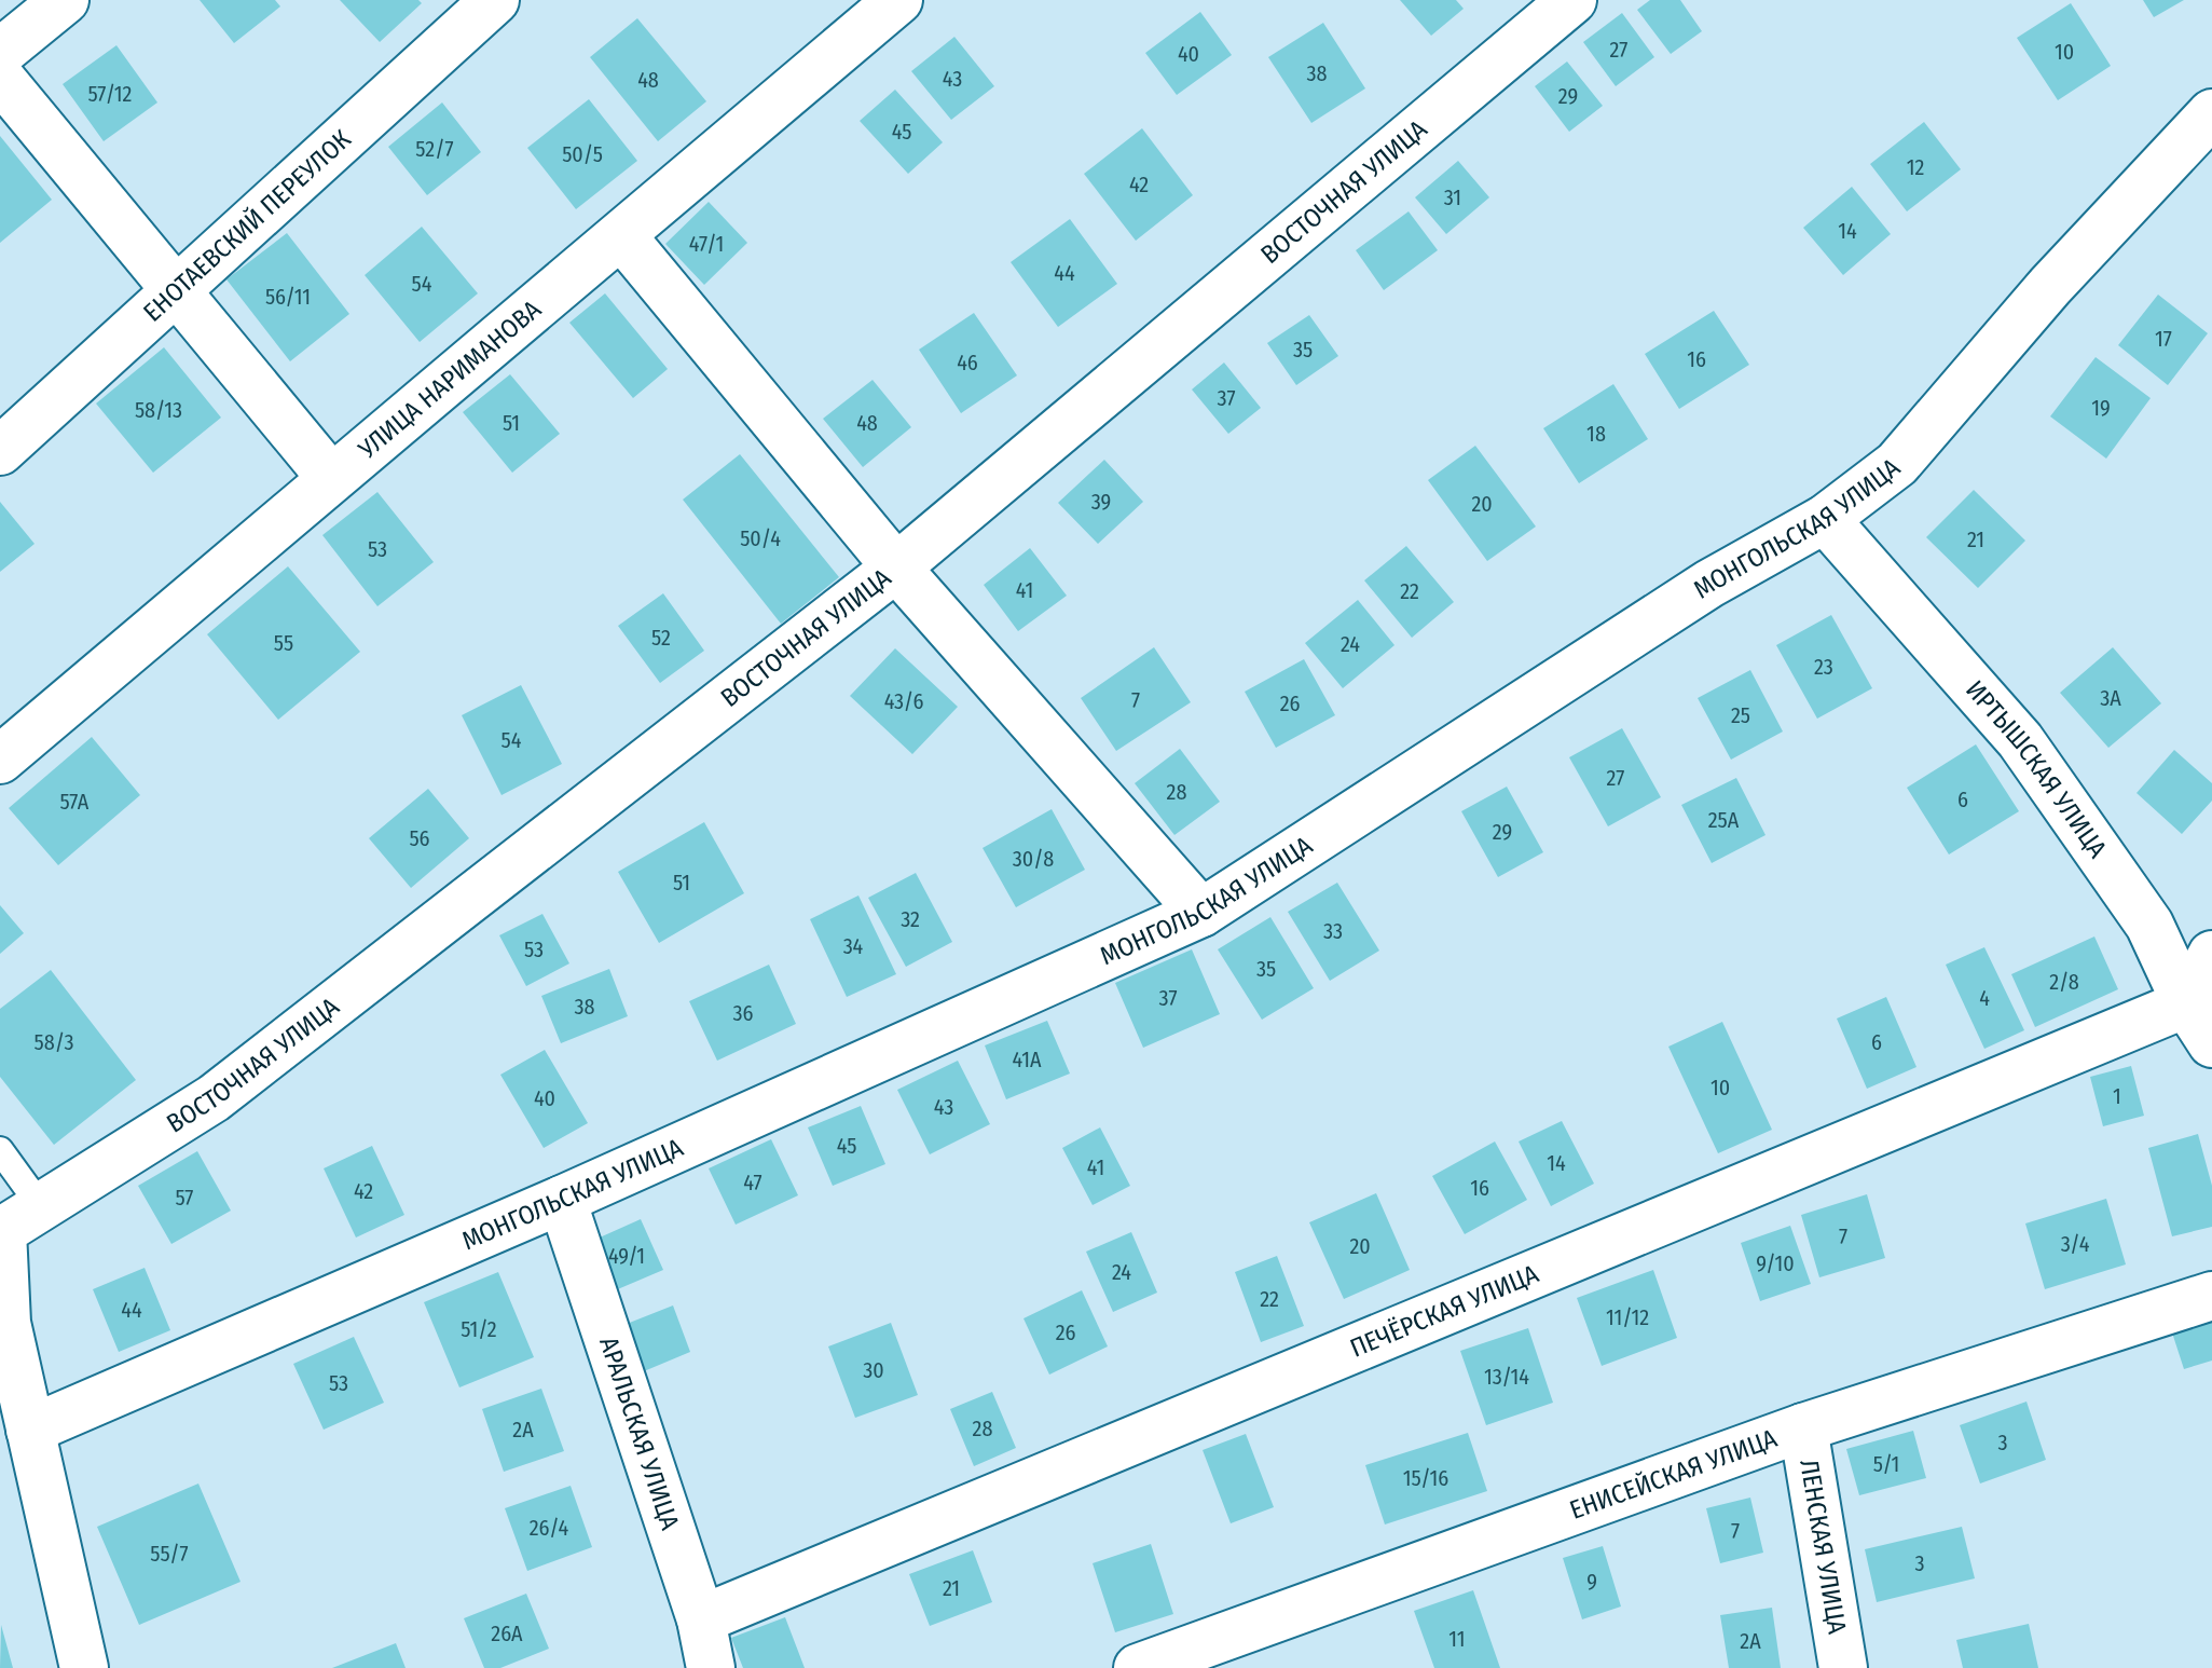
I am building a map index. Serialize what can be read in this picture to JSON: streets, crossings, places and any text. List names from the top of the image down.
{
  "streets": {
    "street": [
      "ВОСТОЧНАЯ УЛИЦА",
      "ЕНОТАЕВСКИЙ ПЕРЕУЛОК",
      "УЛИЦА НАРИМАНОВА",
      "МОНГОЛЬСКАЯ УЛИЦА",
      "ИРТЫШСКАЯ УЛИЦА",
      "ПЕЧЁРСКАЯ УЛИЦА",
      "АРАЛЬСКАЯ УЛИЦА",
      "ЕНИСЕЙСКАЯ УЛИЦА",
      "ЛЕНСКАЯ УЛИЦА"
    ]
  },
  "crossings": [
    ["МОНГОЛЬСКАЯ УЛИЦА", "ИРТЫШСКАЯ УЛИЦА"],
    ["МОНГОЛЬСКАЯ УЛИЦА", "АРАЛЬСКАЯ УЛИЦА"],
    ["ИРТЫШСКАЯ УЛИЦА", "ПЕЧЁРСКАЯ УЛИЦА"],
    ["ПЕЧЁРСКАЯ УЛИЦА", "АРАЛЬСКАЯ УЛИЦА"],
    ["ЕНИСЕЙСКАЯ УЛИЦА", "ЛЕНСКАЯ УЛИЦА"]
  ],
  "house_numbers": [
    "27",
    "10",
    "40",
    "38",
    "43",
    "48",
    "57/12",
    "29",
    "45",
    "52/7",
    "50/5",
    "12",
    "42",
    "31",
    "14",
    "47/1",
    "44",
    "54",
    "56/11",
    "17",
    "35",
    "16",
    "46",
    "37",
    "19",
    "58/13",
    "51",
    "48",
    "18",
    "39",
    "20",
    "50/4",
    "21",
    "53",
    "41",
    "22",
    "52",
    "55",
    "24",
    "23",
    "3А",
    "7",
    "43/6",
    "26",
    "25",
    "54",
    "27",
    "28",
    "6",
    "57А",
    "25А",
    "29",
    "56",
    "30/8",
    "51",
    "32",
    "33",
    "34",
    "53",
    "35",
    "2/8",
    "37",
    "4",
    "38",
    "36",
    "58/3",
    "6",
    "41А",
    "10",
    "1",
    "40",
    "43",
    "45",
    "14",
    "41",
    "47",
    "16",
    "42",
    "57",
    "7",
    "3/4",
    "20",
    "49/1",
    "9/10",
    "24",
    "22",
    "44",
    "11/12",
    "51/2",
    "26",
    "30",
    "13/14",
    "53",
    "28",
    "2А",
    "3",
    "5/1",
    "15/16",
    "26/4",
    "7",
    "55/7",
    "3",
    "9",
    "21",
    "26А",
    "11",
    "2А"
  ]
}
